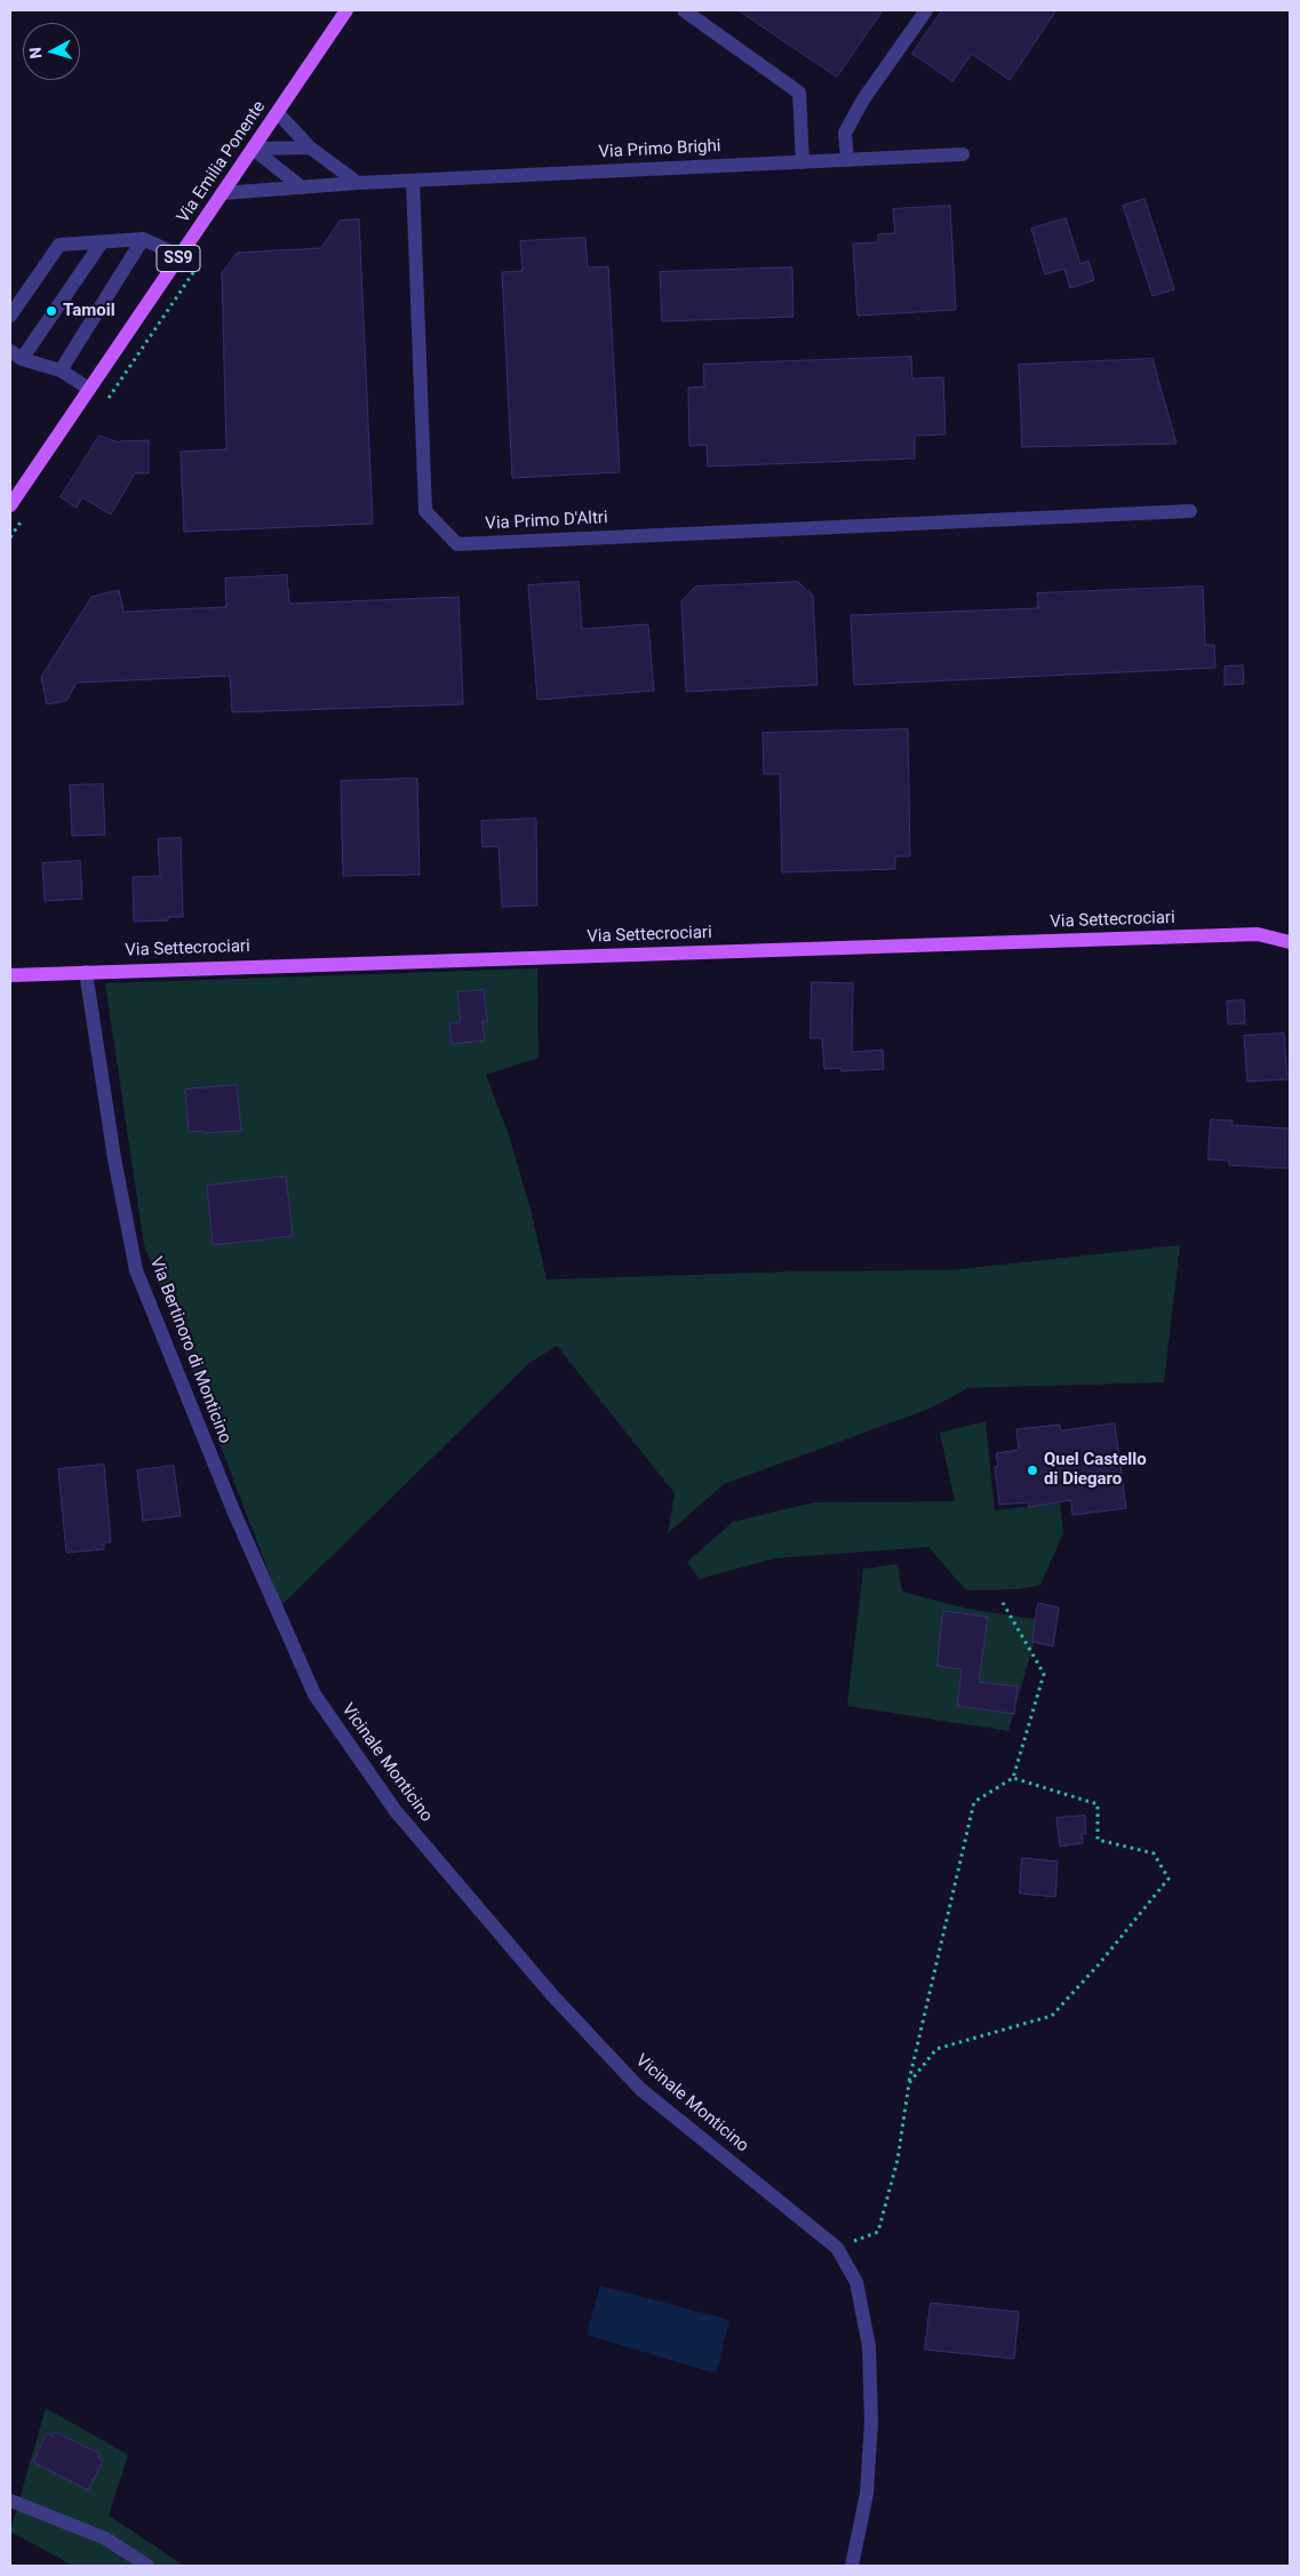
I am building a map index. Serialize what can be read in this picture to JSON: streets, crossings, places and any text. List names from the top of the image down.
{
  "streets": {
    "main road": ["Via Emilia Ponente", "SS9", "Via Settecrociari"],
    "street": [
      "Via Primo Brighi",
      "Via Primo D'Altri",
      "Via Bertinoro di Monticino",
      "Vicinale Monticino"
    ]
  },
  "crossings": [
    ["Via Primo Brighi", "Via Emilia Ponente"],
    ["Via Primo Brighi", "Via Primo D'Altri"],
    ["Via Settecrociari", "Via Bertinoro di Monticino"],
    ["Via Bertinoro di Monticino", "Vicinale Monticino"]
  ],
  "places": ["Tamoil", "Quel Castello di Diegaro"],
  "north": "left"
}
